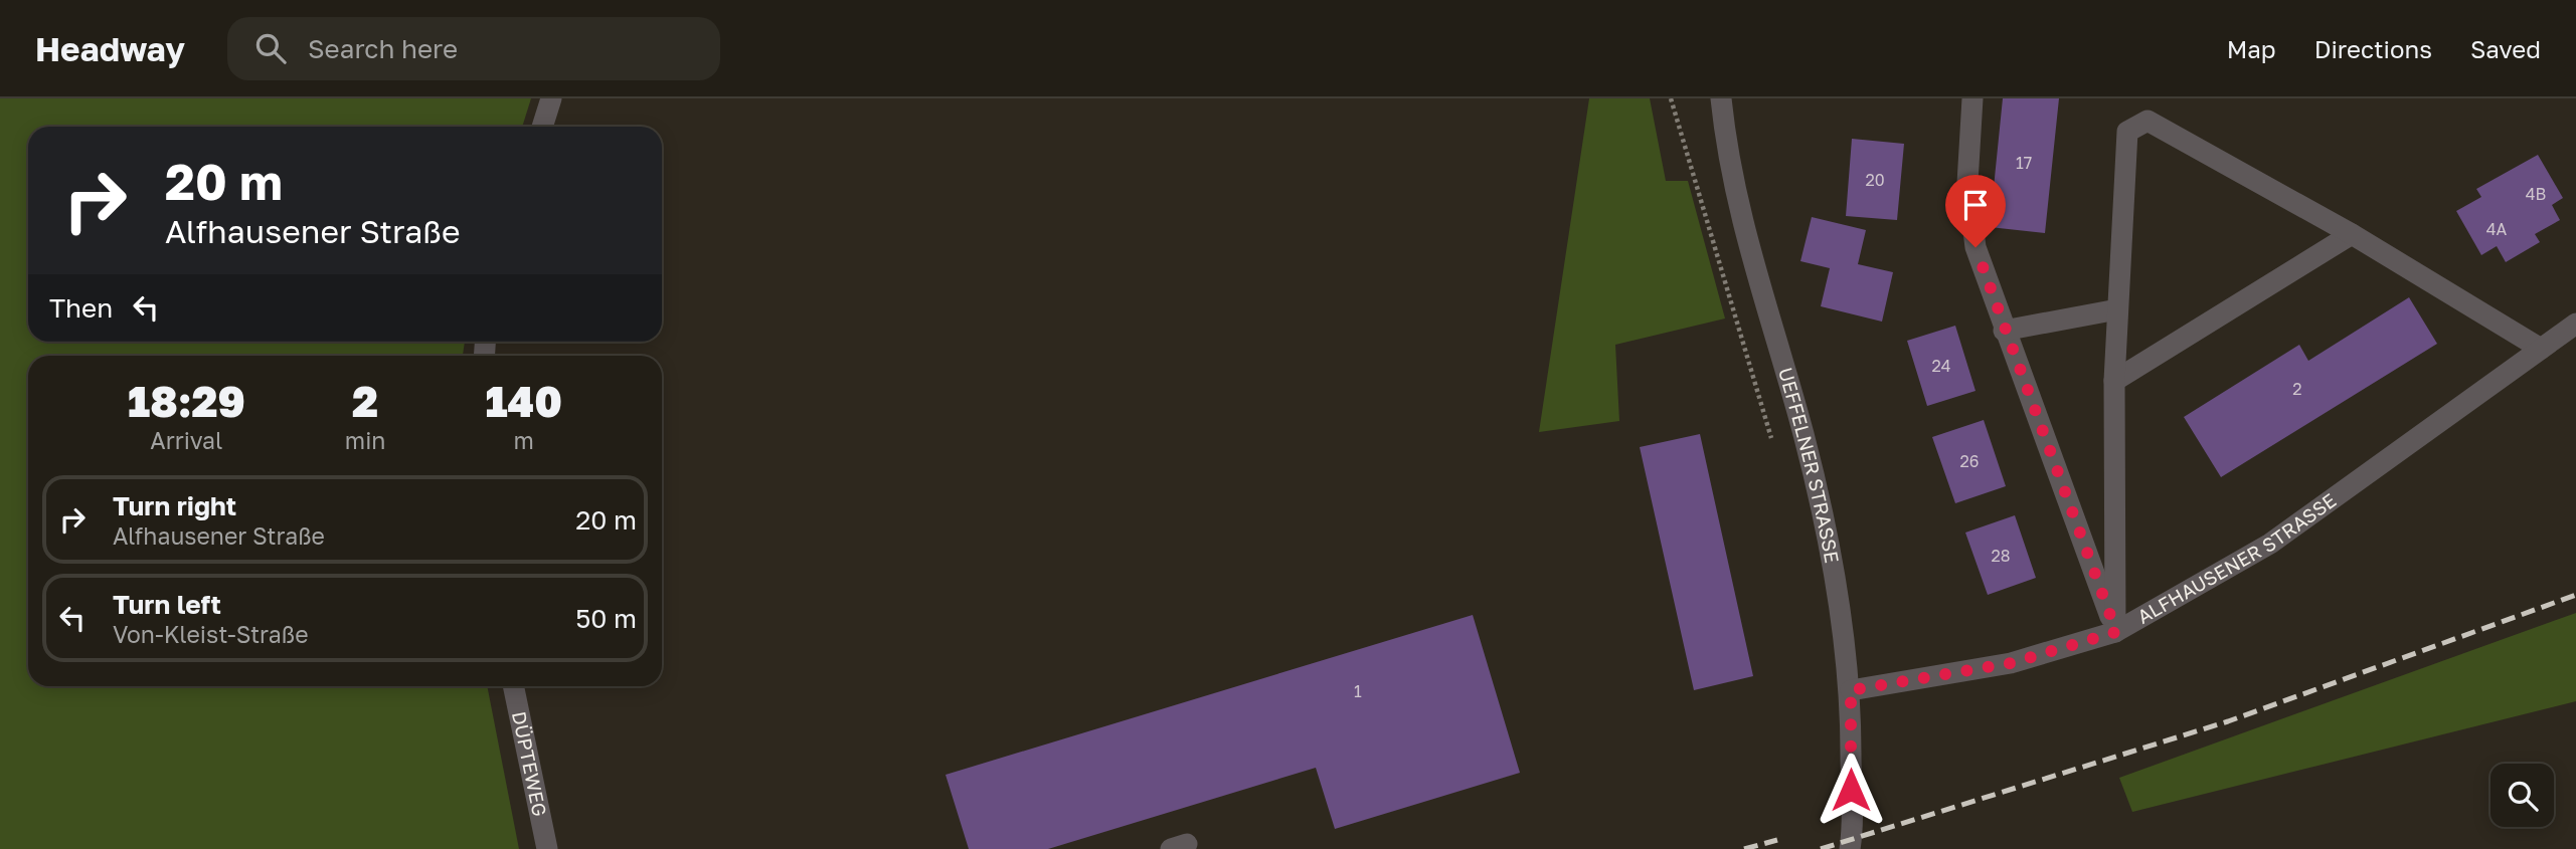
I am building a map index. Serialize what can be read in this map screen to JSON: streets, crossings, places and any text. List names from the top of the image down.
{
  "streets": {
    "street": ["UEFFELNER STRASSE", "ALFHAUSENER STRASSE", "DÜPTEWEG"]
  },
  "crossings": [
    ["UEFFELNER STRASSE", "ALFHAUSENER STRASSE"]
  ],
  "house_numbers": [
    "17",
    "20",
    "4B",
    "4A",
    "24",
    "2",
    "26",
    "28",
    "1"
  ],
  "page": {
    "header": "Headway",
    "search": "Search here",
    "nav": ["Map", "Directions", "Saved"],
    "turn": ["20 m", "Alfhausener Straße"],
    "then": "Then",
    "eta": [
      "18:29",
      "Arrival",
      "2",
      "min",
      "140",
      "m"
    ],
    "list": [
      {
        "name": "Turn right",
        "note": "Alfhausener Straße",
        "value": "20 m"
      },
      {
        "name": "Turn left",
        "note": "Von-Kleist-Straße",
        "value": "50 m"
      }
    ]
  }
}
